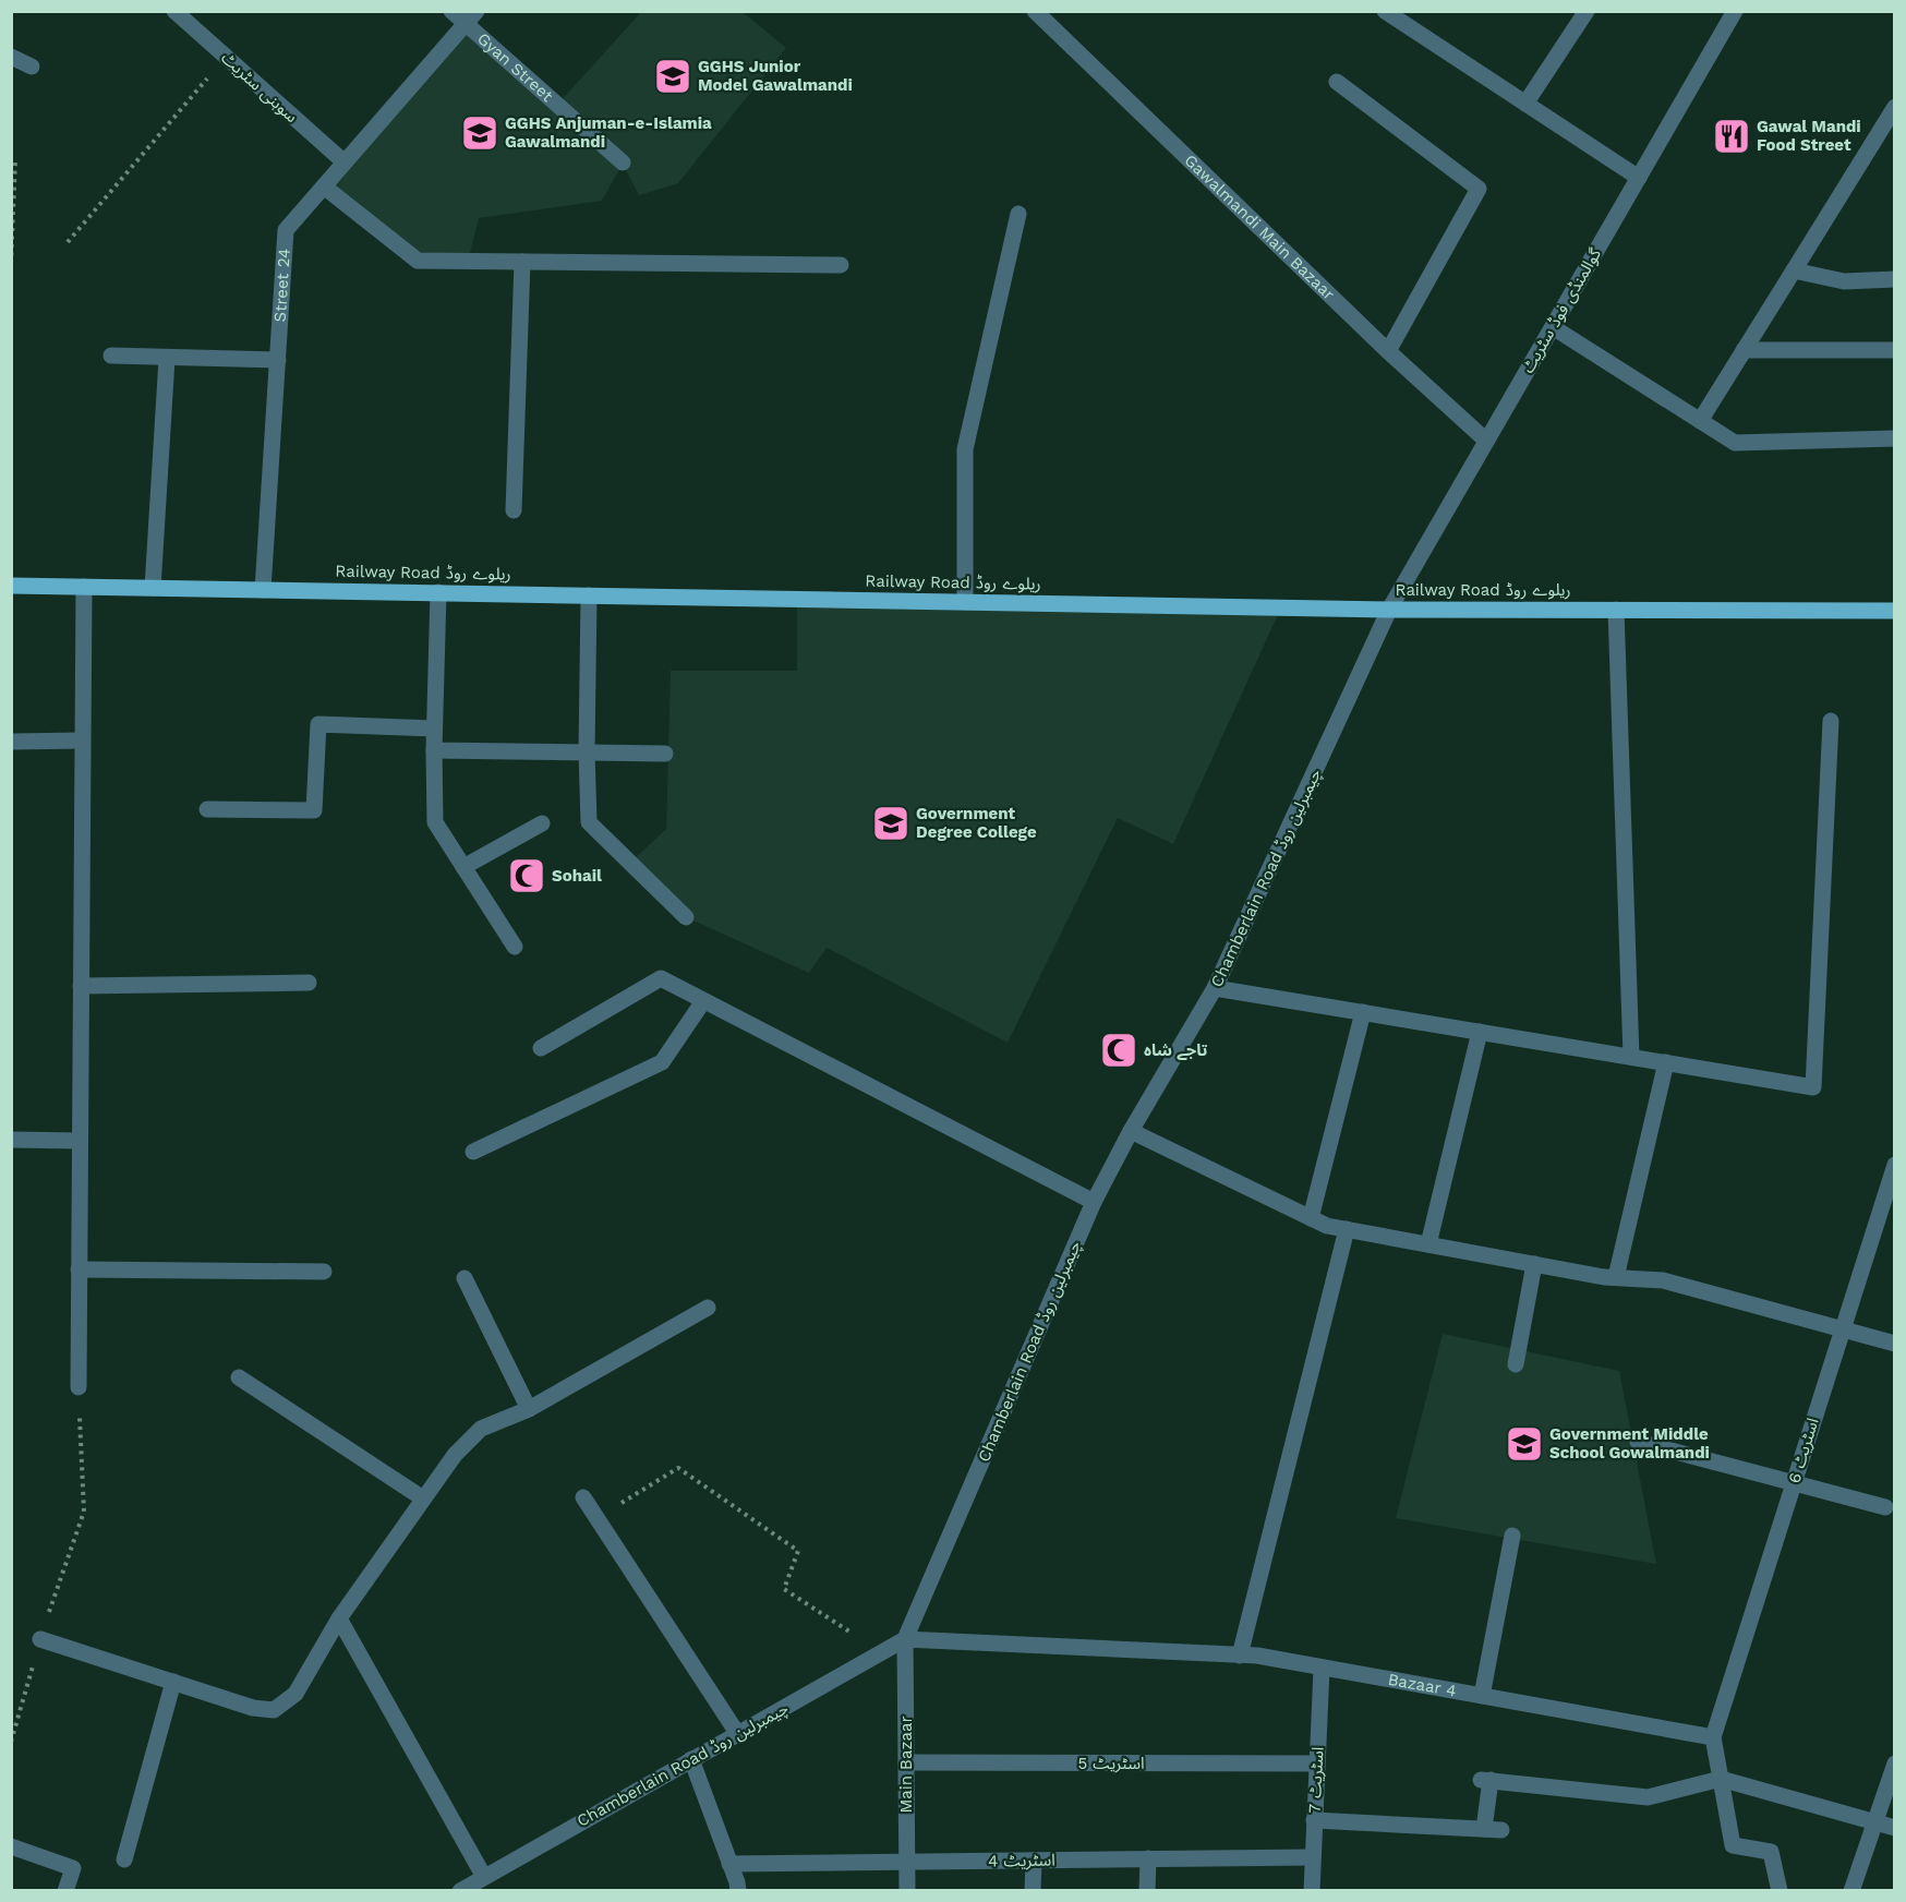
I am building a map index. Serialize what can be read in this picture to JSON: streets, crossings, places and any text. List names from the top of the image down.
{
  "streets": {
    "main road": ["Railway Road ریلوے روڈ"],
    "street": [
      "Gyan Street",
      "سوہنی سٹریٹ",
      "Gawalmandi Main Bazaar",
      "Street 24",
      "گوالمنڈی فوڈ سٹریٹ",
      "Chamberlain Road چیمبرلین روڈ",
      "اسٹریٹ 6",
      "Bazaar 4",
      "اسٹریٹ 5",
      "Main Bazaar",
      "اسٹریٹ 7",
      "اسٹریٹ 4"
    ]
  },
  "crossings": [
    ["Gyan Street", "Street 24"],
    ["سوہنی سٹریٹ", "Street 24"],
    ["Gawalmandi Main Bazaar", "گوالمنڈی فوڈ سٹریٹ"],
    ["Street 24", "Railway Road ریلوے روڈ"],
    ["گوالمنڈی فوڈ سٹریٹ", "Railway Road ریلوے روڈ"],
    ["گوالمنڈی فوڈ سٹریٹ", "Chamberlain Road چیمبرلین روڈ"],
    ["Railway Road ریلوے روڈ", "Chamberlain Road چیمبرلین روڈ"],
    ["Chamberlain Road چیمبرلین روڈ", "Bazaar 4"],
    ["Chamberlain Road چیمبرلین روڈ", "Main Bazaar"],
    ["اسٹریٹ 6", "Bazaar 4"],
    ["Bazaar 4", "Main Bazaar"],
    ["Bazaar 4", "اسٹریٹ 7"],
    ["اسٹریٹ 5", "Main Bazaar"],
    ["اسٹریٹ 5", "اسٹریٹ 7"],
    ["Main Bazaar", "اسٹریٹ 4"],
    ["اسٹریٹ 7", "اسٹریٹ 4"]
  ],
  "places": {
    "school or university": [
      "GGHS Junior Model Gawalmandi",
      "GGHS Anjuman-e-Islamia Gawalmandi",
      "Government Degree College",
      "Government Middle School Gowalmandi"
    ],
    "restaurant": ["Gawal Mandi Food Street"],
    "mosque": ["Sohail", "تاجے شاہ"]
  }
}
